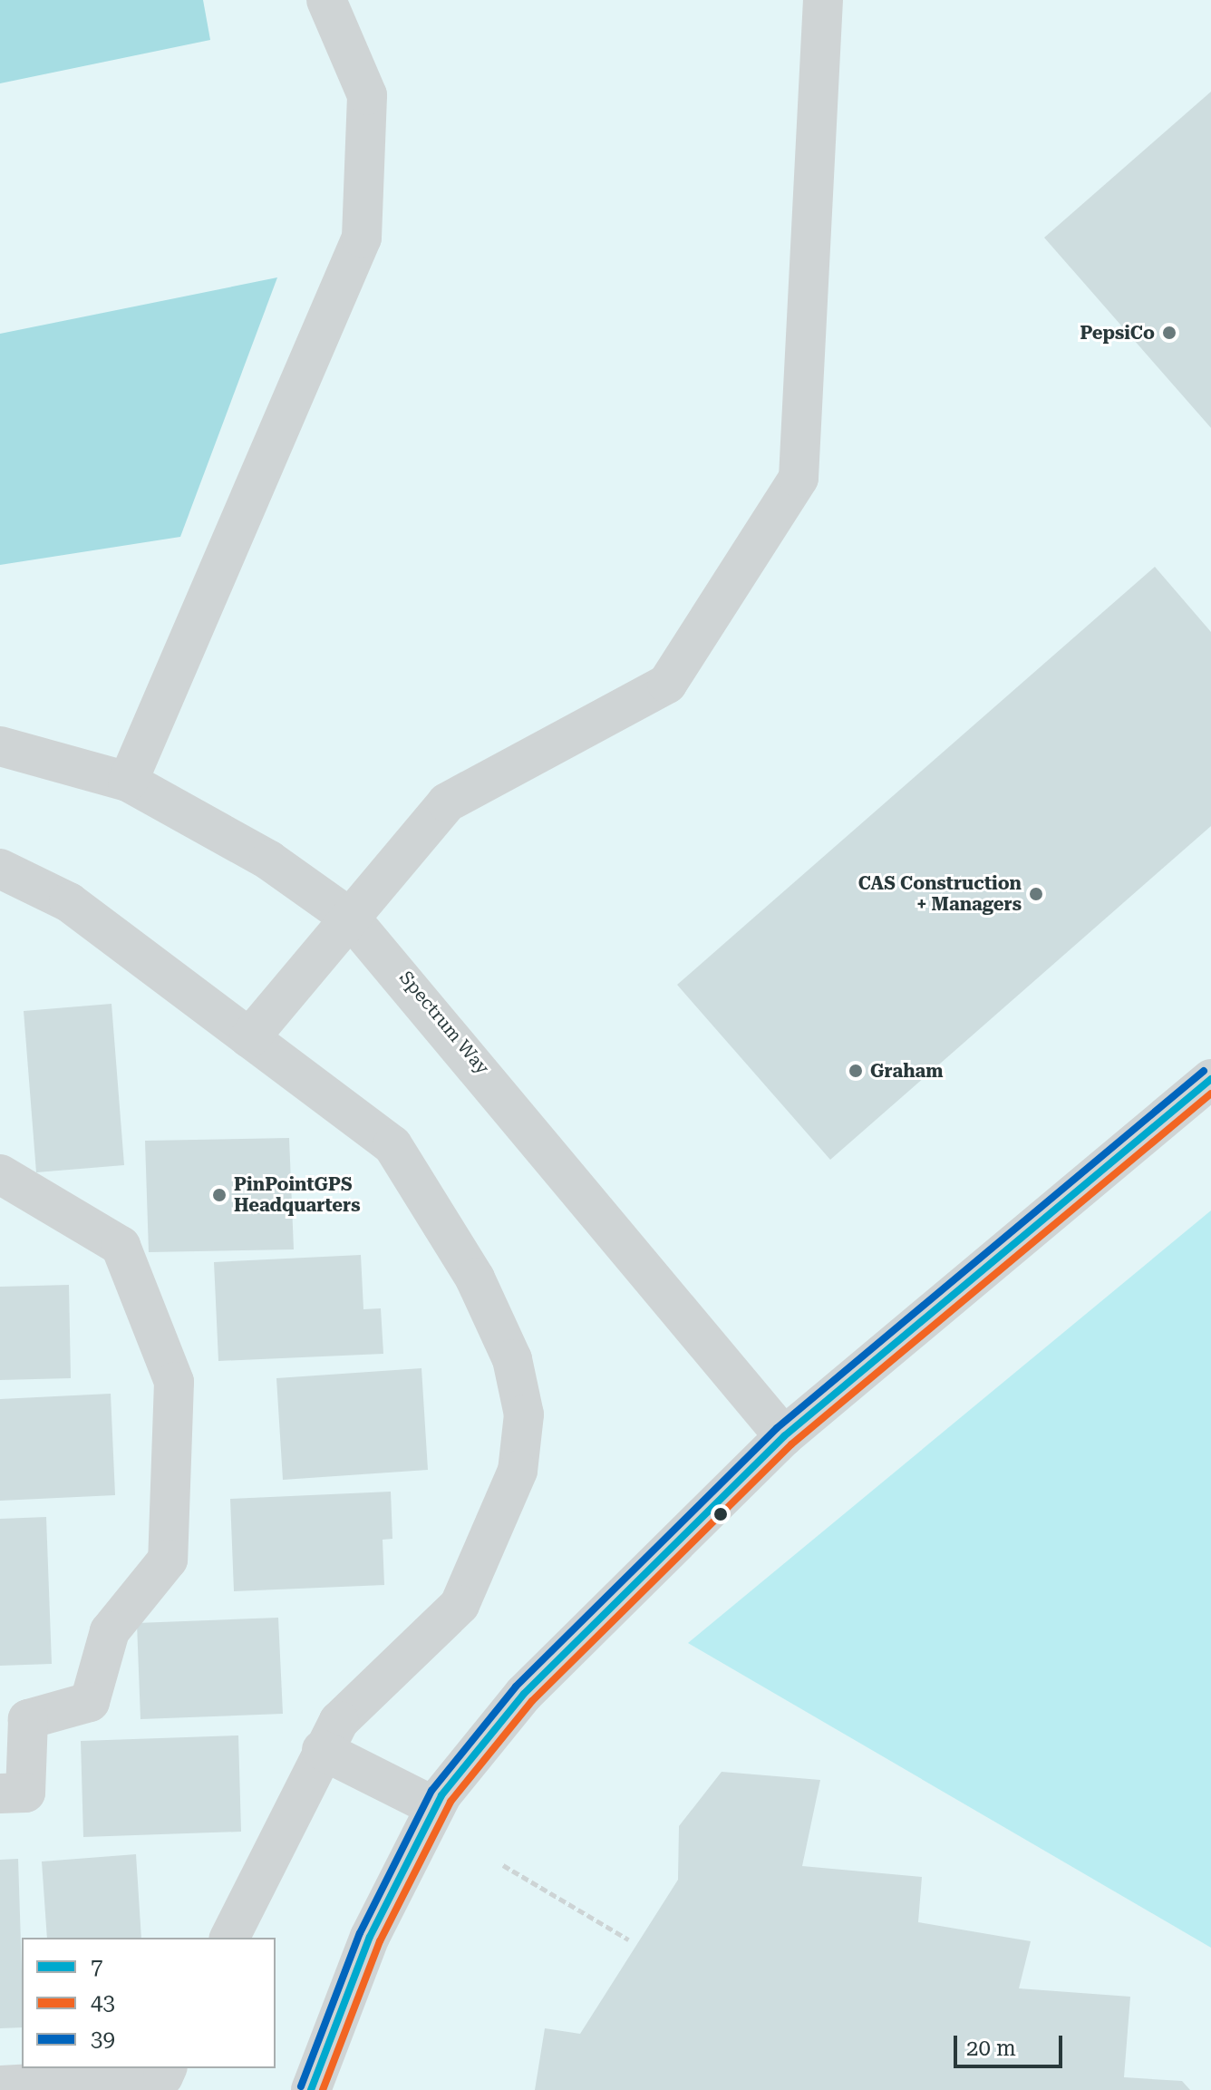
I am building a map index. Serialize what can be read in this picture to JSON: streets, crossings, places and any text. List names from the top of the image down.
{
  "streets": {
    "street": ["Spectrum Way"]
  },
  "places": [
    "PepsiCo",
    "CAS Construction + Managers",
    "Graham",
    "PinPointGPS Headquarters"
  ],
  "lines": ["transit line 39", "transit line 7", "transit line 43"],
  "legend": ["7", "43", "39"],
  "scale_bar": "20 m"
}
